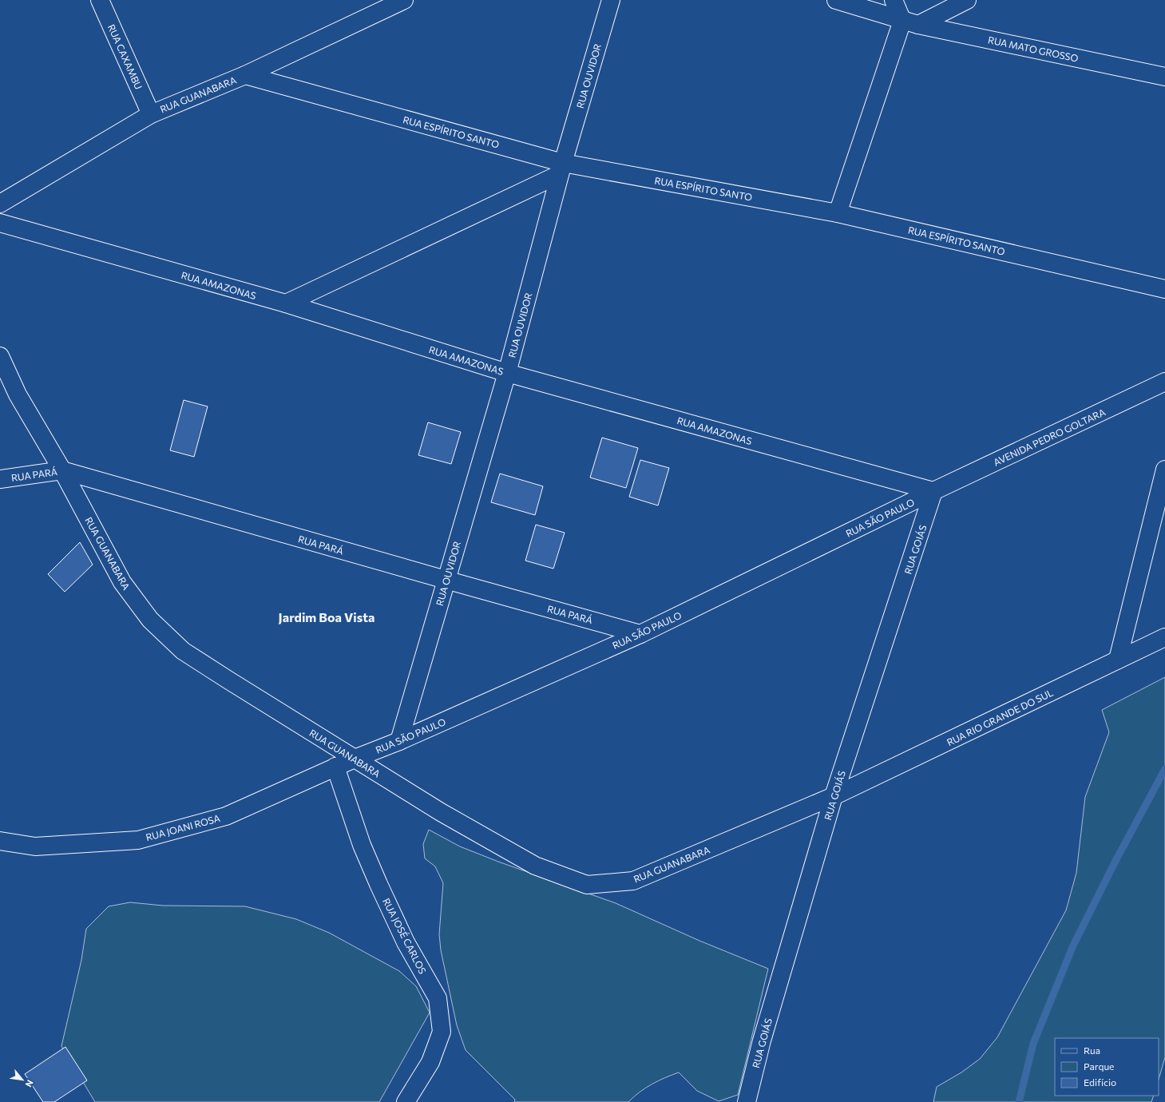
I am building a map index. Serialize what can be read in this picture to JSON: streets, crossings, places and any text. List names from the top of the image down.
{
  "streets": {
    "street": [
      "RUA MATO GROSSO",
      "RUA CAXAMBU",
      "RUA OUVIDOR",
      "RUA GUANABARA",
      "RUA ESPÍRITO SANTO",
      "RUA AMAZONAS",
      "AVENIDA PEDRO GOLTARA",
      "RUA PARÁ",
      "RUA SÃO PAULO",
      "RUA GOIÁS",
      "RUA RIO GRANDE DO SUL",
      "RUA JOANI ROSA",
      "RUA JOSÉ CARLOS"
    ]
  },
  "crossings": [
    ["RUA CAXAMBU", "RUA GUANABARA"],
    ["RUA OUVIDOR", "RUA ESPÍRITO SANTO"],
    ["RUA OUVIDOR", "RUA AMAZONAS"],
    ["RUA OUVIDOR", "RUA PARÁ"],
    ["RUA OUVIDOR", "RUA SÃO PAULO"],
    ["RUA GUANABARA", "RUA ESPÍRITO SANTO"],
    ["RUA GUANABARA", "RUA PARÁ"],
    ["RUA GUANABARA", "RUA SÃO PAULO"],
    ["RUA GUANABARA", "RUA GOIÁS"],
    ["RUA GUANABARA", "RUA RIO GRANDE DO SUL"],
    ["RUA GUANABARA", "RUA JOANI ROSA"],
    ["RUA AMAZONAS", "AVENIDA PEDRO GOLTARA"],
    ["RUA AMAZONAS", "RUA SÃO PAULO"],
    ["RUA AMAZONAS", "RUA GOIÁS"],
    ["AVENIDA PEDRO GOLTARA", "RUA SÃO PAULO"],
    ["AVENIDA PEDRO GOLTARA", "RUA GOIÁS"],
    ["RUA PARÁ", "RUA SÃO PAULO"],
    ["RUA SÃO PAULO", "RUA GOIÁS"],
    ["RUA SÃO PAULO", "RUA JOANI ROSA"],
    ["RUA GOIÁS", "RUA RIO GRANDE DO SUL"],
    ["RUA JOANI ROSA", "RUA JOSÉ CARLOS"]
  ],
  "districts": ["Jardim Boa Vista"],
  "legend": ["Rua", "Parque", "Edifício"],
  "north": "bottom right"
}
